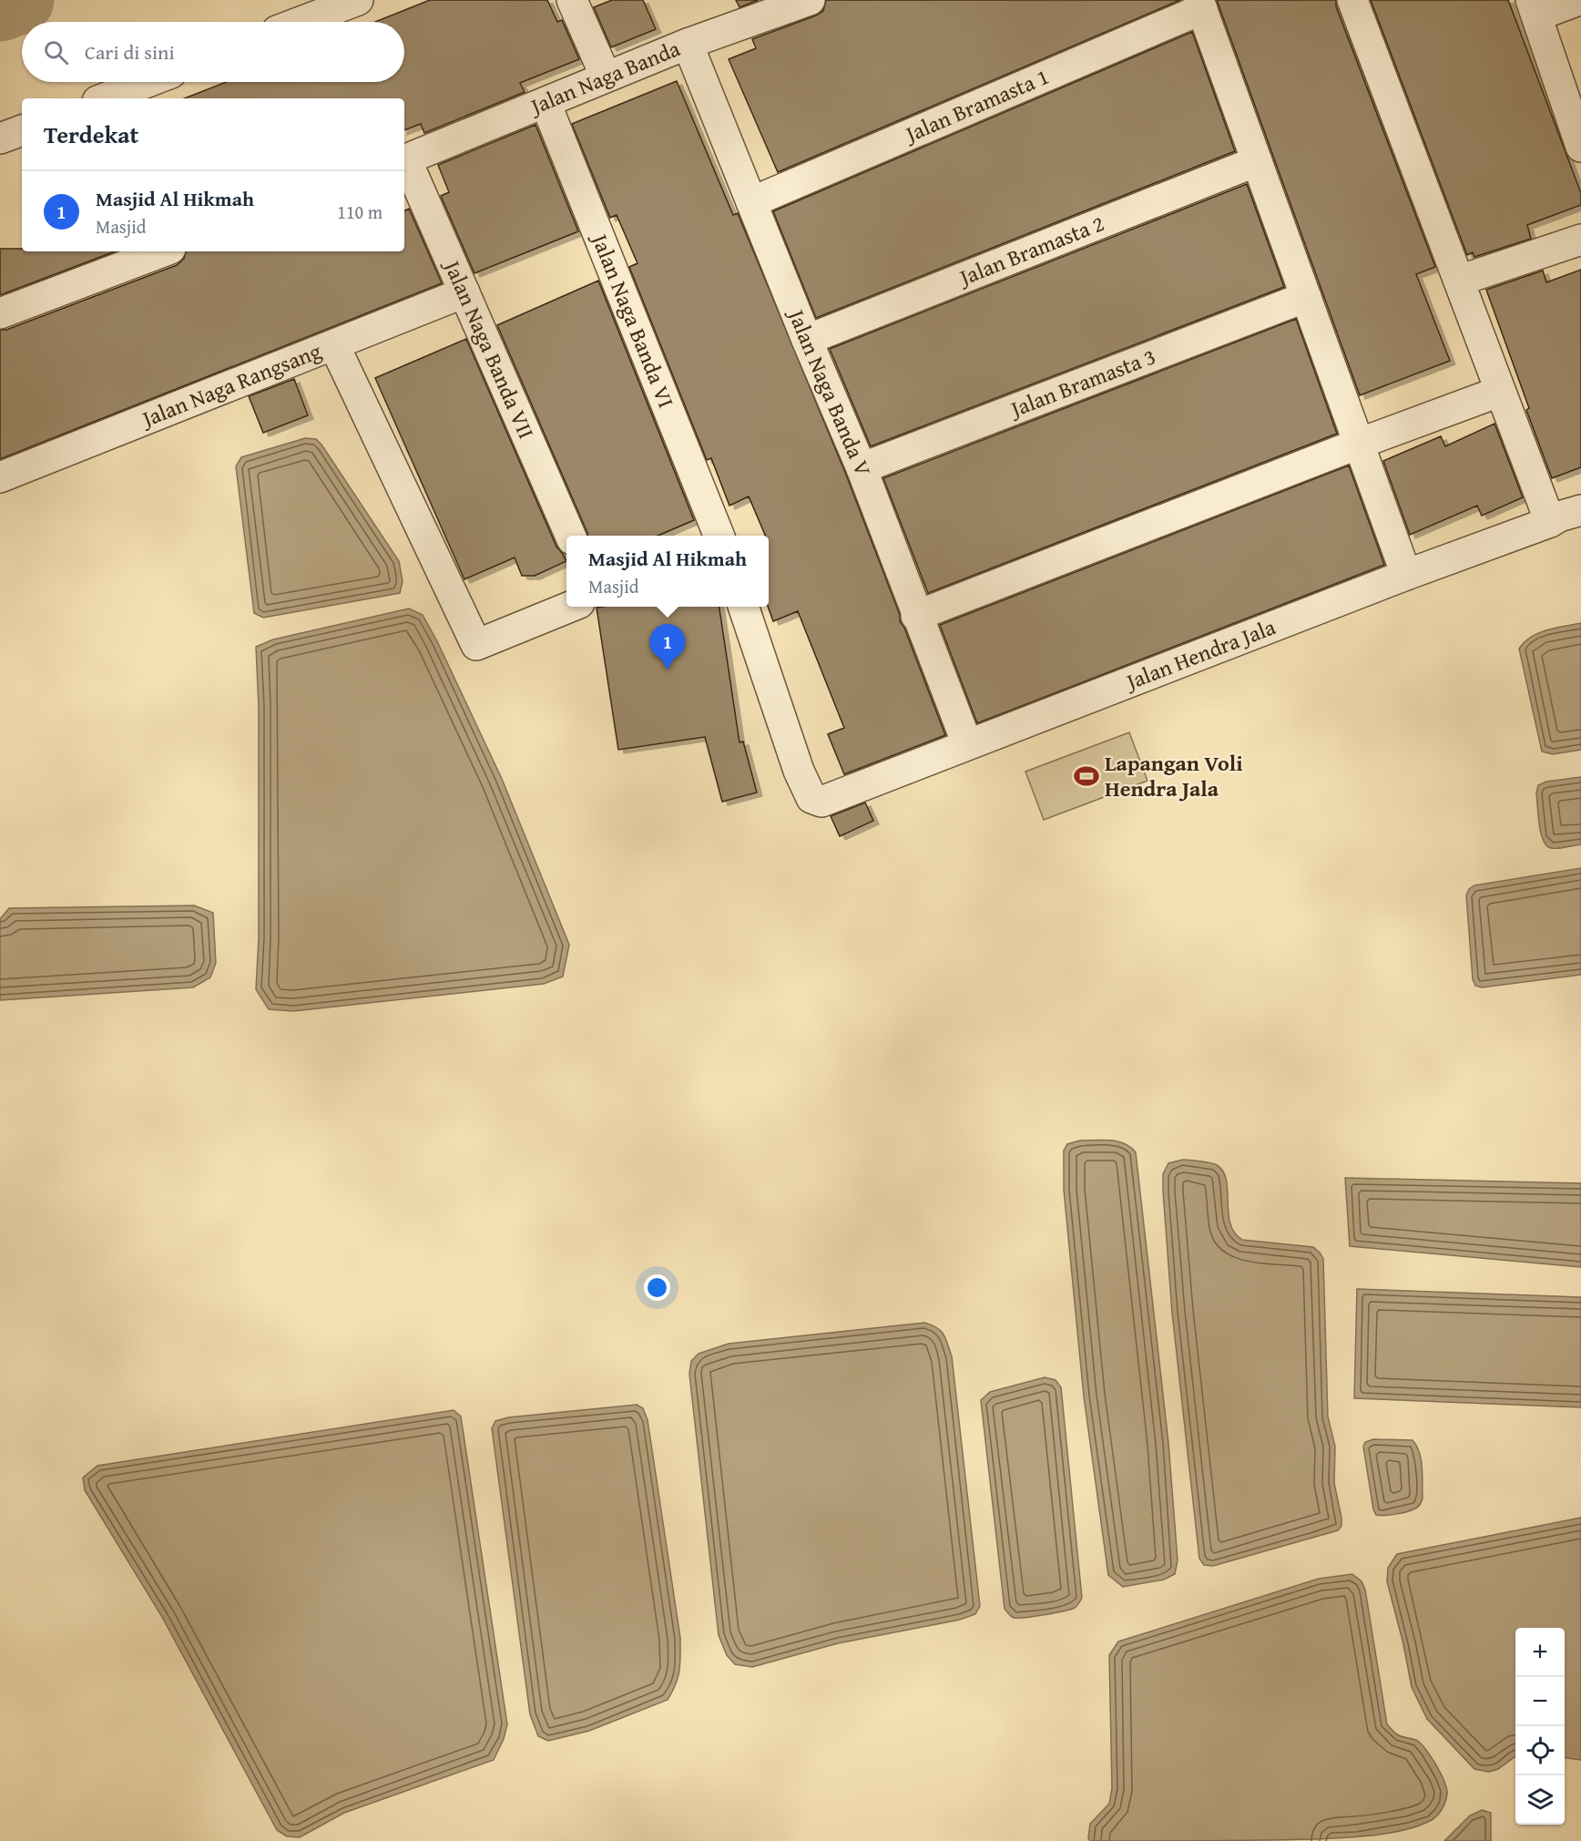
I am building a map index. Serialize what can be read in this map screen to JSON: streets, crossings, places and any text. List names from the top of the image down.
{
  "streets": {
    "street": [
      "Jalan Naga Banda",
      "Jalan Bramasta 1",
      "Jalan Bramasta 2",
      "Jalan Naga Banda VI",
      "Jalan Naga Banda VII",
      "Jalan Bramasta 3",
      "Jalan Naga Rangsang",
      "Jalan Naga Banda V",
      "Jalan Hendra Jala"
    ]
  },
  "crossings": [
    ["Jalan Naga Banda", "Jalan Naga Banda VI"],
    ["Jalan Naga Banda", "Jalan Naga Banda V"],
    ["Jalan Bramasta 1", "Jalan Naga Banda V"],
    ["Jalan Bramasta 2", "Jalan Naga Banda V"],
    ["Jalan Naga Banda VII", "Jalan Naga Rangsang"],
    ["Jalan Bramasta 3", "Jalan Naga Banda V"],
    ["Jalan Naga Banda V", "Jalan Hendra Jala"]
  ],
  "places": {
    "sports": ["Lapangan Voli Hendra Jala"]
  },
  "page": {
    "search": "Cari di sini",
    "heading": "Terdekat",
    "list": [
      {
        "mark": "1",
        "name": "Masjid Al Hikmah",
        "note": "Masjid",
        "value": "110 m"
      }
    ],
    "popup": ["Masjid Al Hikmah", "Masjid"],
    "pins": "1",
    "map_buttons": ["+", "−"]
  }
}
